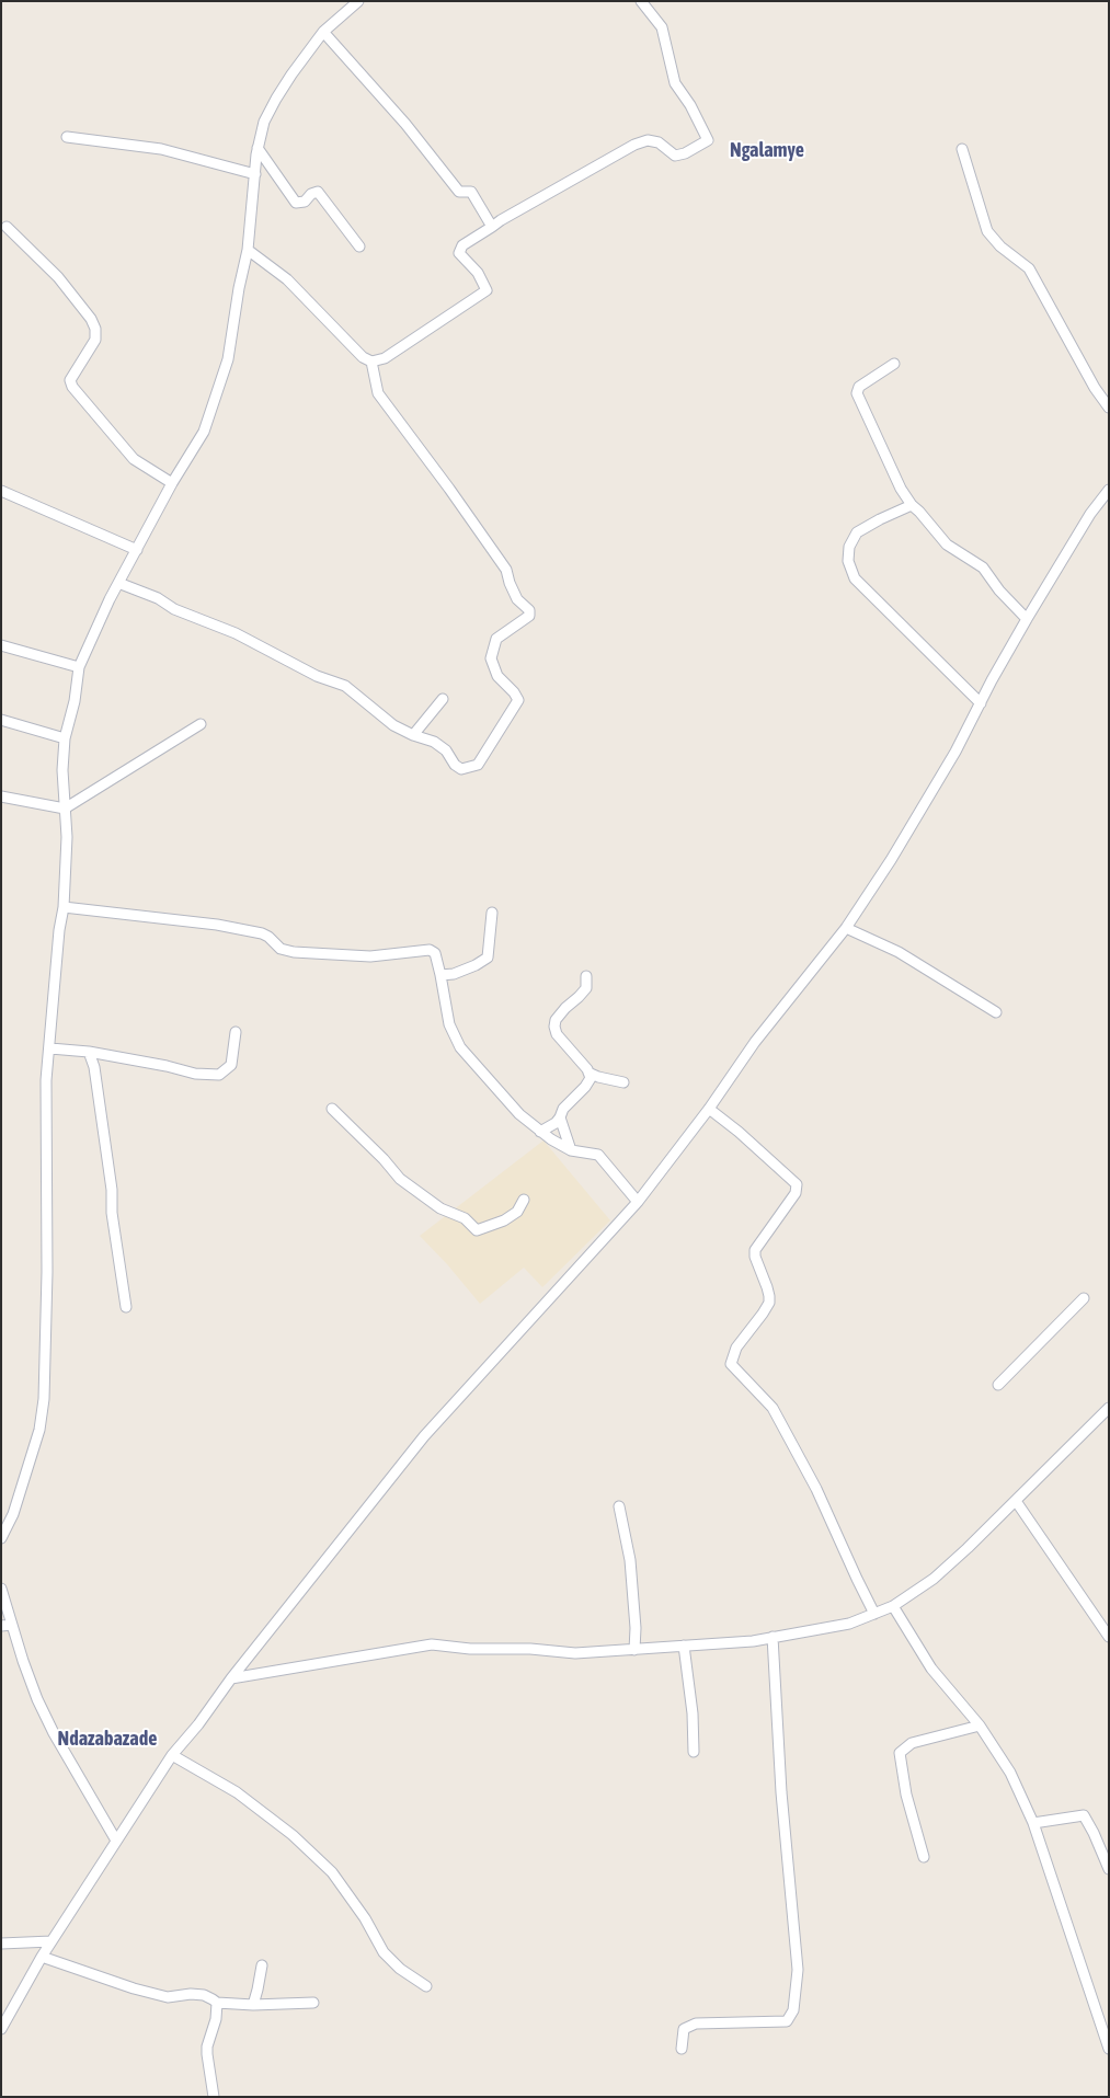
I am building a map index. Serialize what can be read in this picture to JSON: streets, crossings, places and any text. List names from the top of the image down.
{
  "districts": ["Ngalamye", "Ndazabazade"]
}
